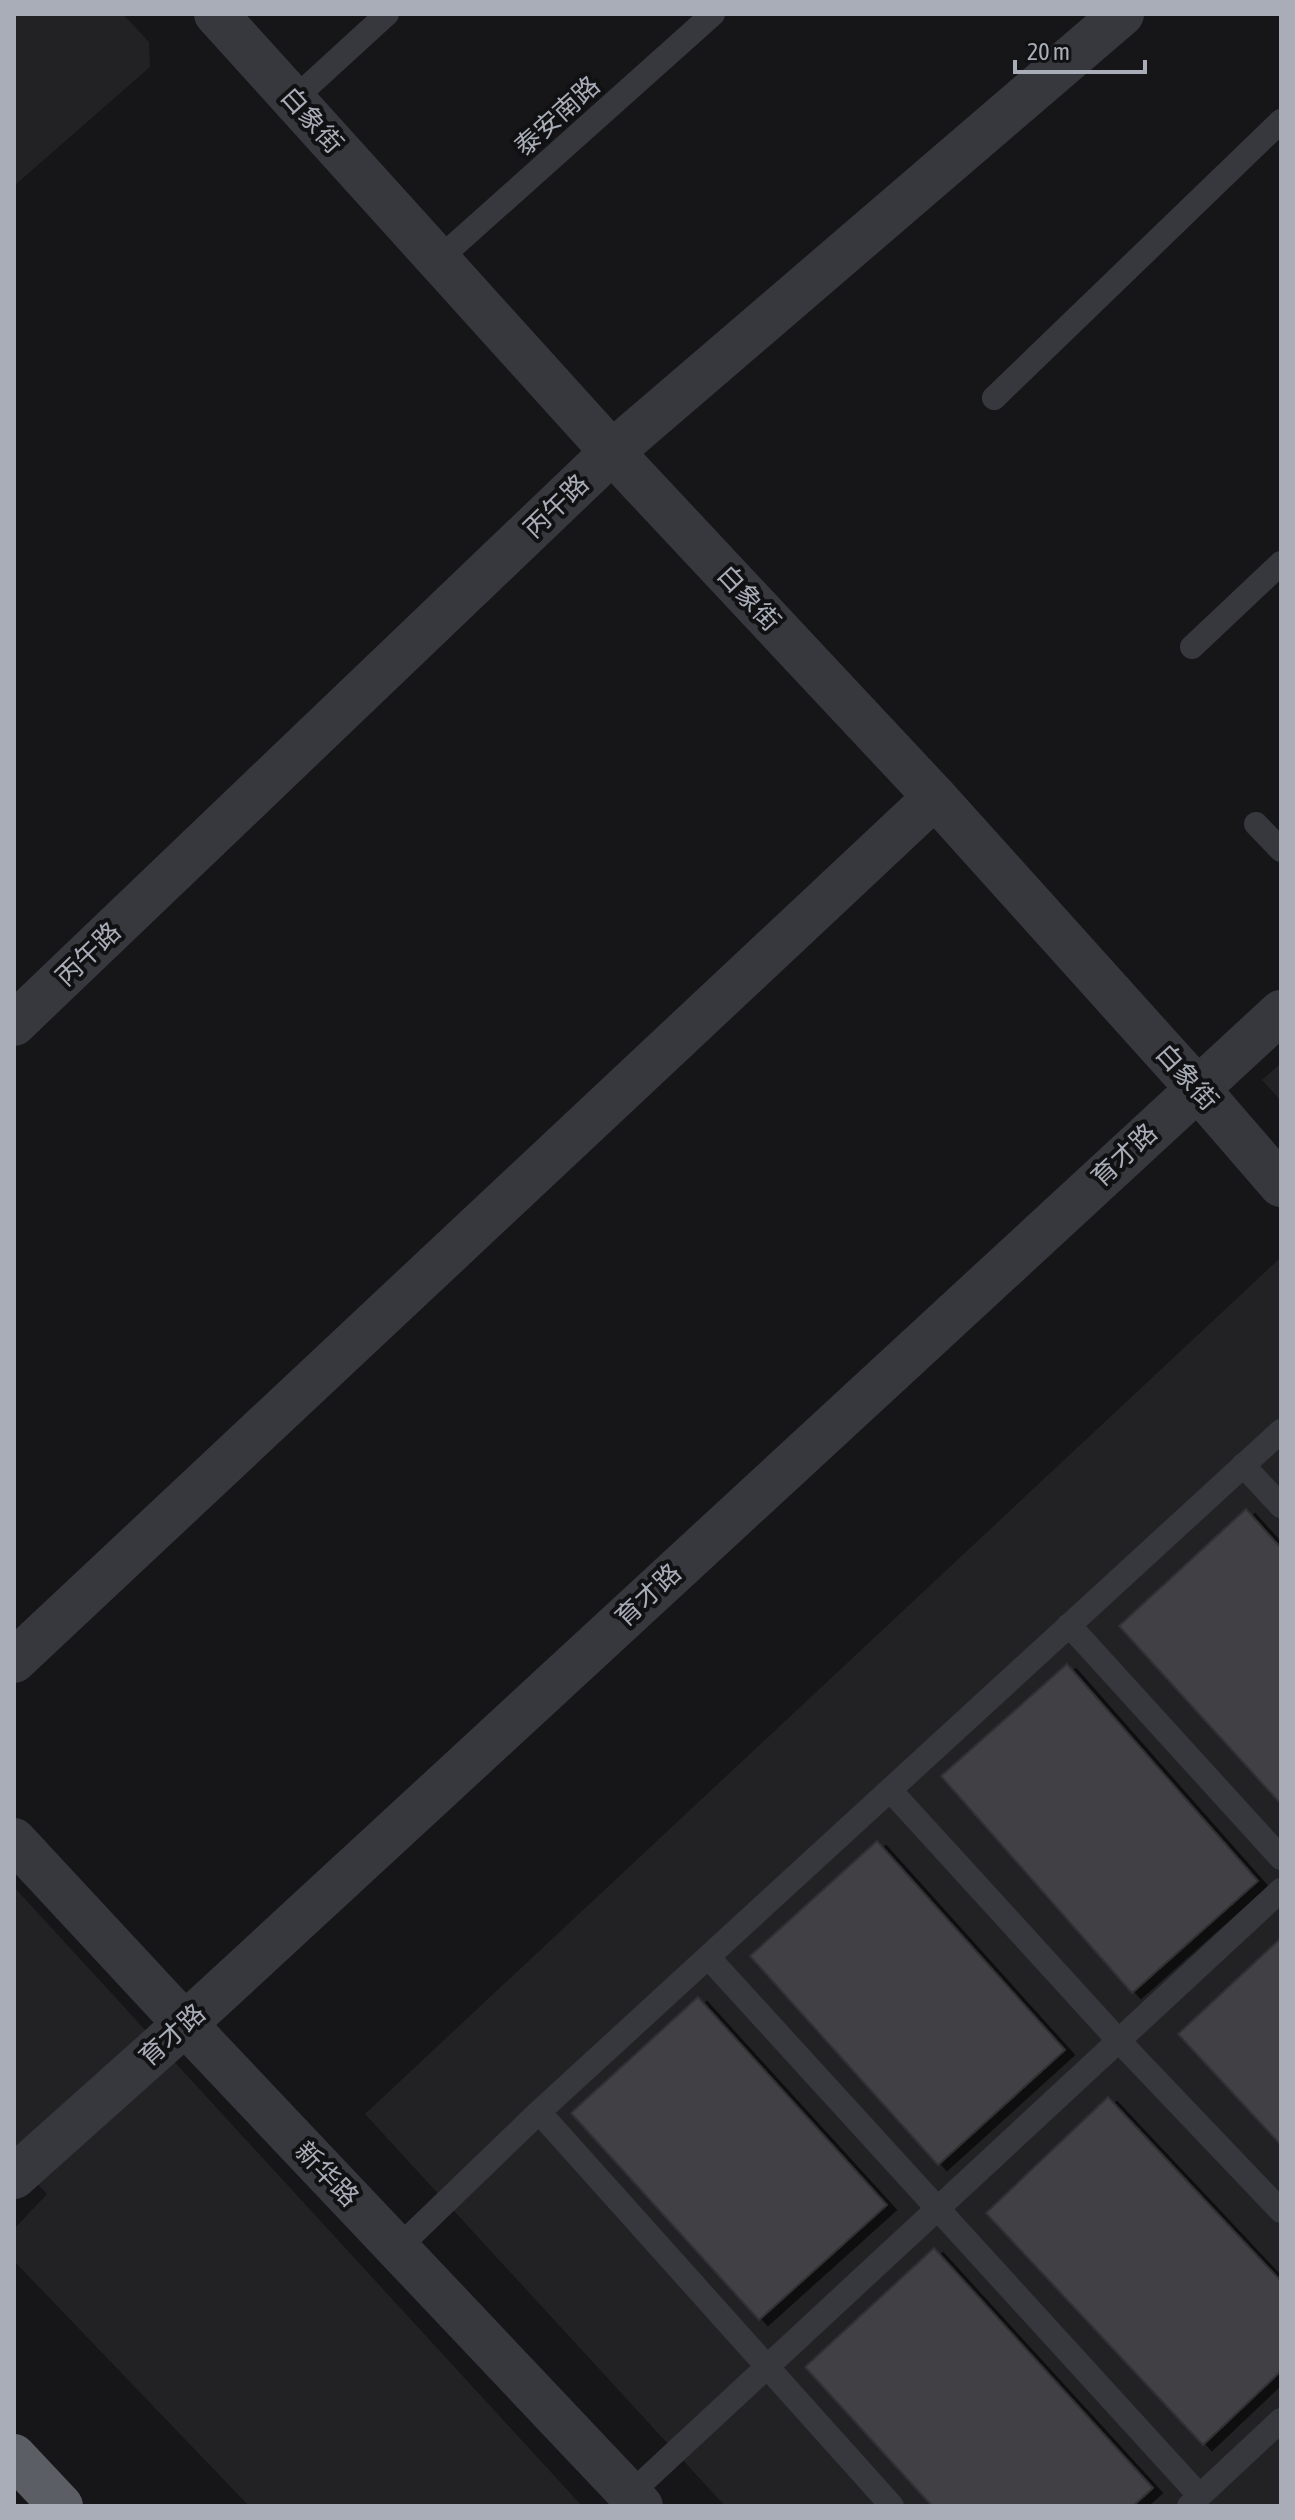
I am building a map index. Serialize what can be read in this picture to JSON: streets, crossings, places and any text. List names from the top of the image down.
{
  "streets": {
    "street": [
      "白象街",
      "丙午路",
      "育才路",
      "新华路"
    ],
    "lane": ["泰安南路"]
  },
  "crossings": [
    ["泰安南路", "白象街"],
    ["白象街", "丙午路"],
    ["白象街", "育才路"],
    ["育才路", "新华路"]
  ],
  "scale_bar": "20 m"
}
